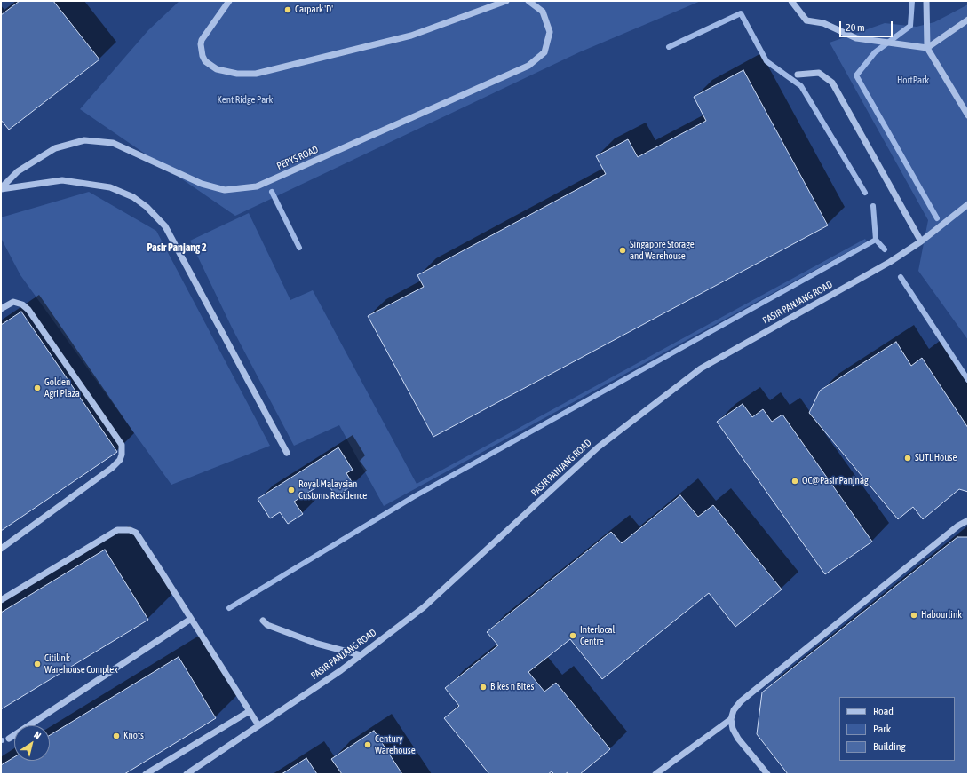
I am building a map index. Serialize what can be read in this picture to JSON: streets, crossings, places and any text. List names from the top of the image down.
{
  "streets": {
    "street": ["PEPYS ROAD", "PASIR PANJANG ROAD"]
  },
  "districts": ["Pasir Panjang 2"],
  "parks": ["HortPark", "Kent Ridge Park"],
  "places": [
    "Carpark 'D'",
    "Singapore Storage and Warehouse",
    "Golden Agri Plaza",
    "SUTL House",
    "OC@Pasir Panjnag",
    "Royal Malaysian Customs Residence",
    "Habourlink",
    "Interlocal Centre",
    "Citilink Warehouse Complex",
    "Bikes n Bites",
    "Knots",
    "Century Warehouse"
  ],
  "legend": ["Road", "Park", "Building"],
  "scale_bar": "20 m",
  "north": "top right"
}
